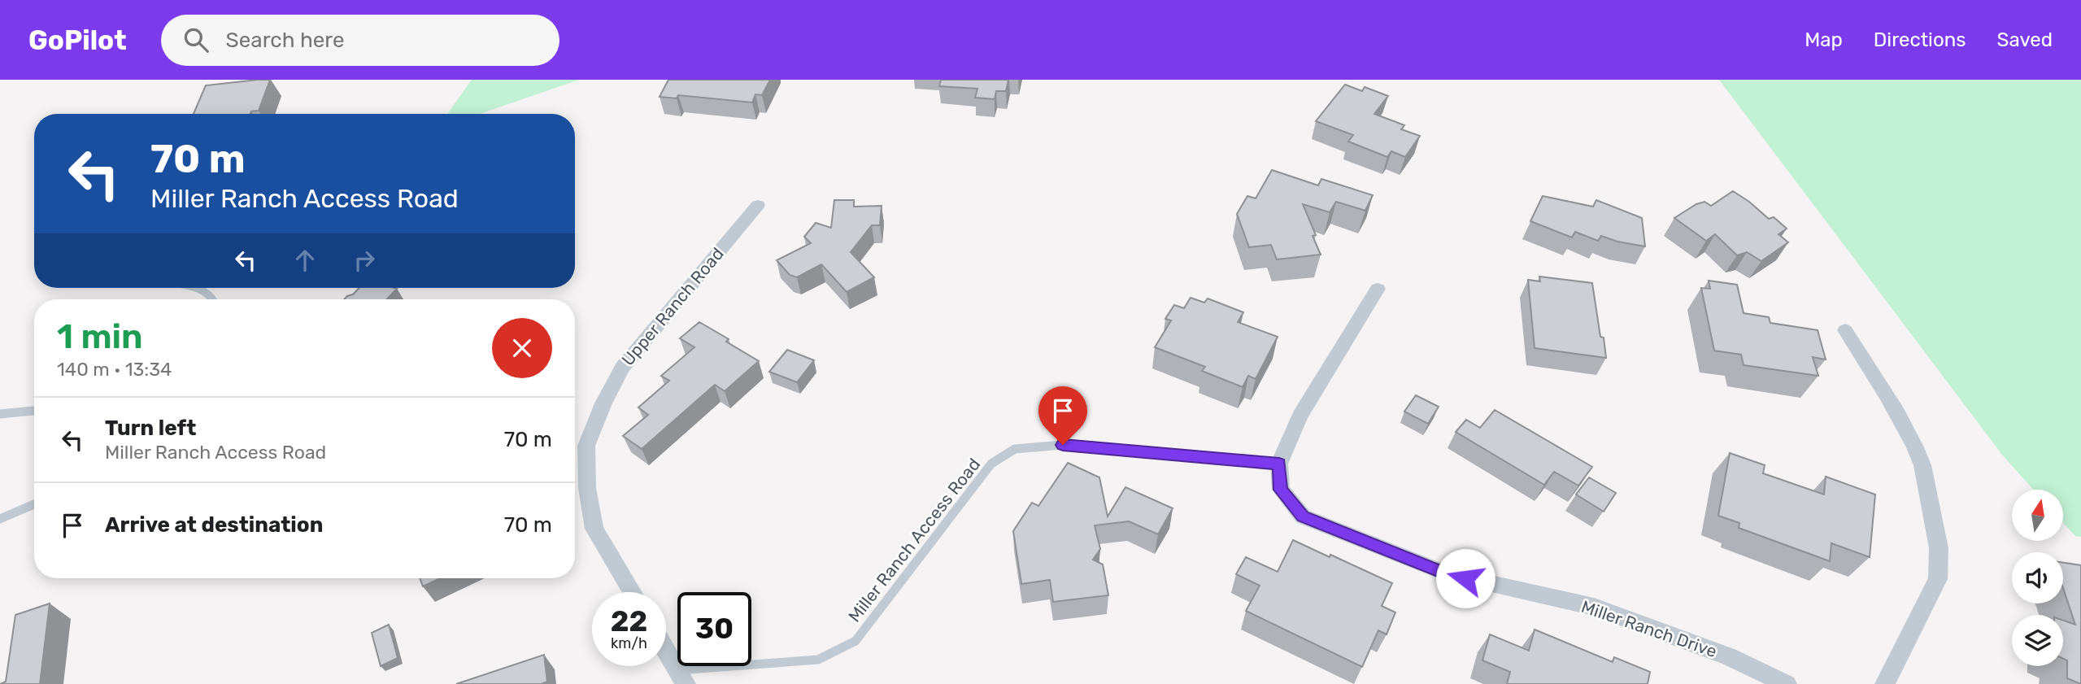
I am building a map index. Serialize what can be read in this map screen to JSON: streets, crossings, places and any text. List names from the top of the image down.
{
  "streets": {
    "street": ["Upper Ranch Road", "Miller Ranch Drive"],
    "lane": ["Miller Ranch Access Road"]
  },
  "crossings": [
    ["Miller Ranch Access Road", "Miller Ranch Drive"]
  ],
  "north": "top",
  "page": {
    "header": "GoPilot",
    "search": "Search here",
    "nav": ["Map", "Directions", "Saved"],
    "turn": ["70 m", "Miller Ranch Access Road"],
    "heading": ["1 min", "140 m · 13:34"],
    "list": [
      {
        "name": "Turn left",
        "note": "Miller Ranch Access Road",
        "value": "70 m"
      },
      {
        "name": "Arrive at destination",
        "value": "70 m"
      }
    ],
    "speed": "22 km/h",
    "limit": "30"
  }
}
